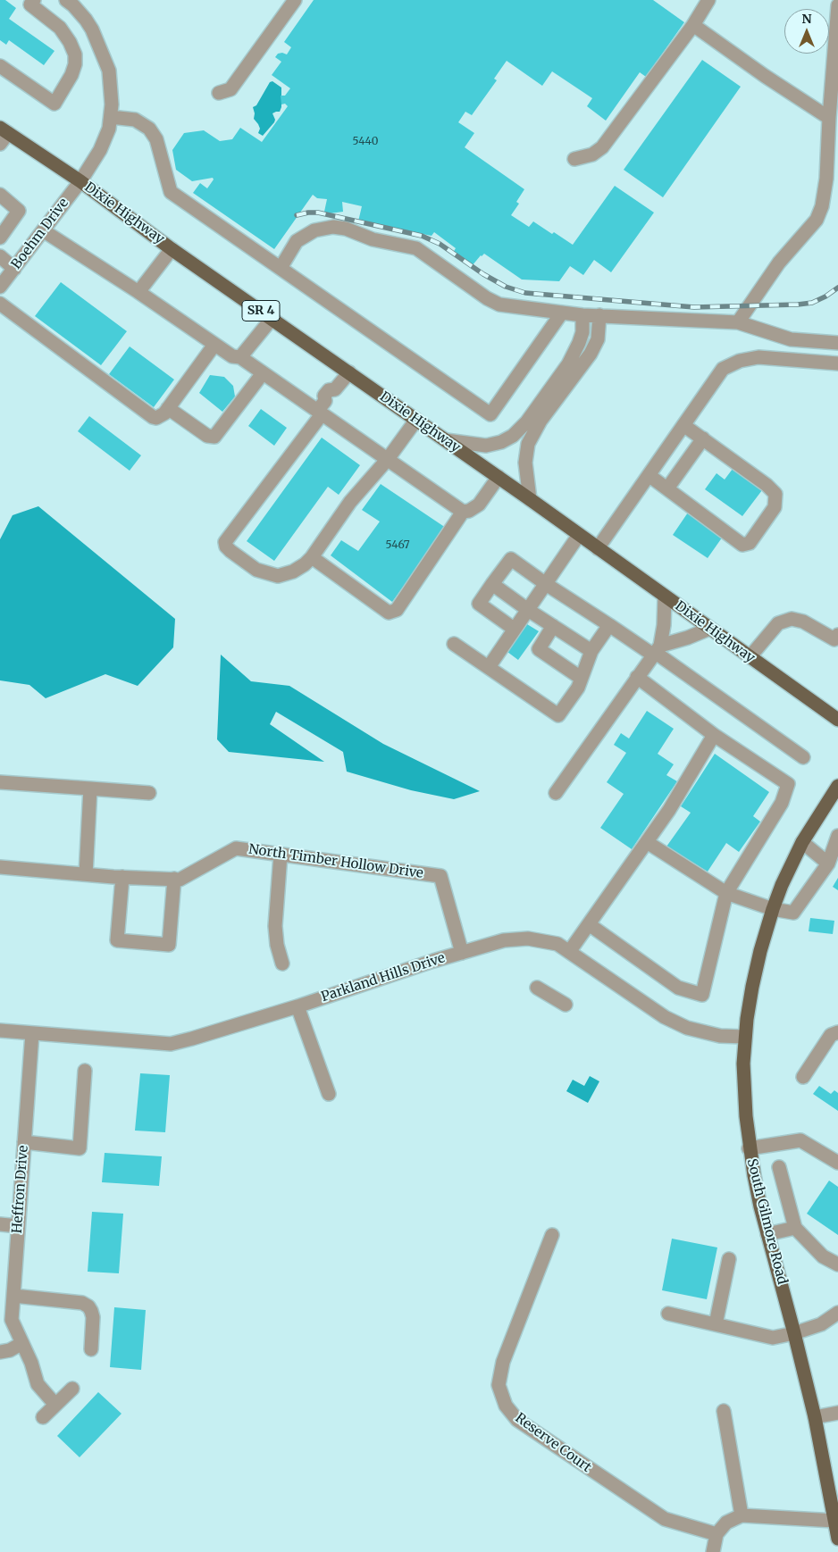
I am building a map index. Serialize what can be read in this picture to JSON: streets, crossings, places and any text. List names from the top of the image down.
{
  "streets": {
    "main road": ["Dixie Highway", "SR 4", "South Gilmore Road"],
    "street": [
      "Boehm Drive",
      "North Timber Hollow Drive",
      "Parkland Hills Drive",
      "Heffron Drive",
      "Reserve Court"
    ]
  },
  "crossings": [
    ["Dixie Highway", "Boehm Drive"],
    ["North Timber Hollow Drive", "Parkland Hills Drive"],
    ["Parkland Hills Drive", "Heffron Drive"],
    ["Parkland Hills Drive", "South Gilmore Road"]
  ],
  "house_numbers": ["5440", "5467"],
  "north": "top"
}
